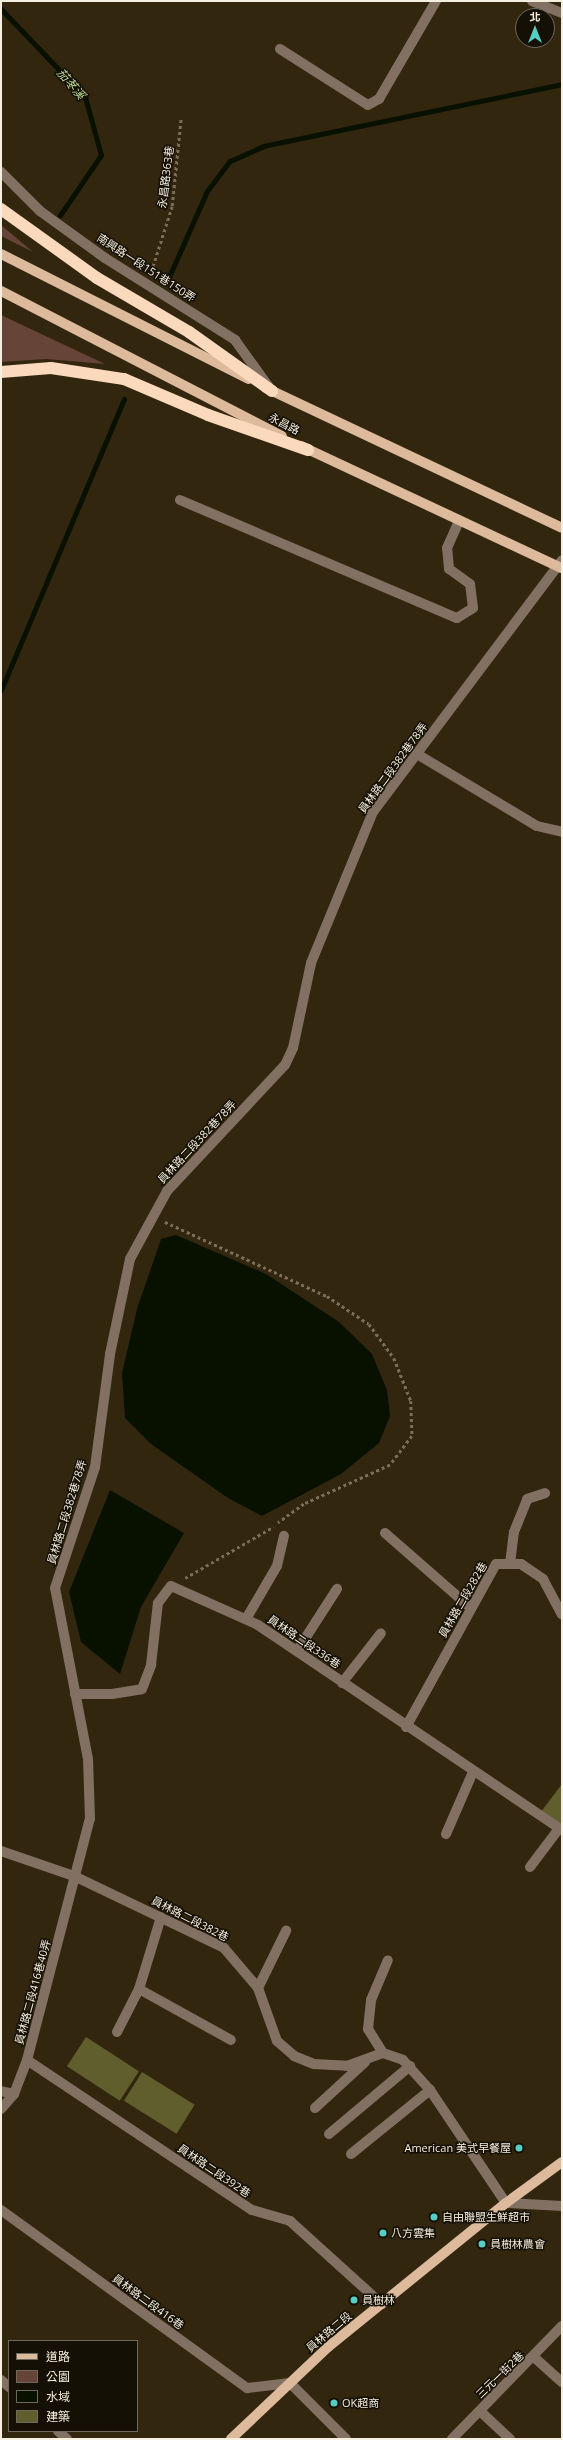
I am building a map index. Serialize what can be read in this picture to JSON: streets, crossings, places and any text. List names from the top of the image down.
{
  "streets": {
    "main road": ["永昌路", "員林路二段"],
    "street": [
      "南興路一段151巷150弄",
      "員林路二段382巷78弄",
      "員林路二段282巷",
      "員林路二段336巷",
      "員林路二段382巷",
      "員林路二段416巷40弄",
      "員林路二段392巷",
      "員林路二段416巷",
      "三元一街2巷"
    ],
    "path": ["永昌路363巷"]
  },
  "crossings": [
    ["永昌路363巷", "南興路一段151巷150弄"],
    ["永昌路", "員林路二段382巷78弄"],
    ["員林路二段382巷78弄", "員林路二段382巷"],
    ["員林路二段382巷78弄", "員林路二段416巷40弄"],
    ["員林路二段282巷", "員林路二段336巷"],
    ["員林路二段382巷", "員林路二段416巷40弄"],
    ["員林路二段416巷40弄", "員林路二段392巷"],
    ["員林路二段392巷", "員林路二段"],
    ["員林路二段416巷", "員林路二段"]
  ],
  "water": ["茄苳溪"],
  "places": [
    "American 美式早餐屋",
    "自由聯盟生鮮超市",
    "八方雲集",
    "員樹林農會",
    "員樹林",
    "OK超商"
  ],
  "legend": [
    "道路",
    "公園",
    "水域",
    "建築"
  ],
  "north": "top"
}
